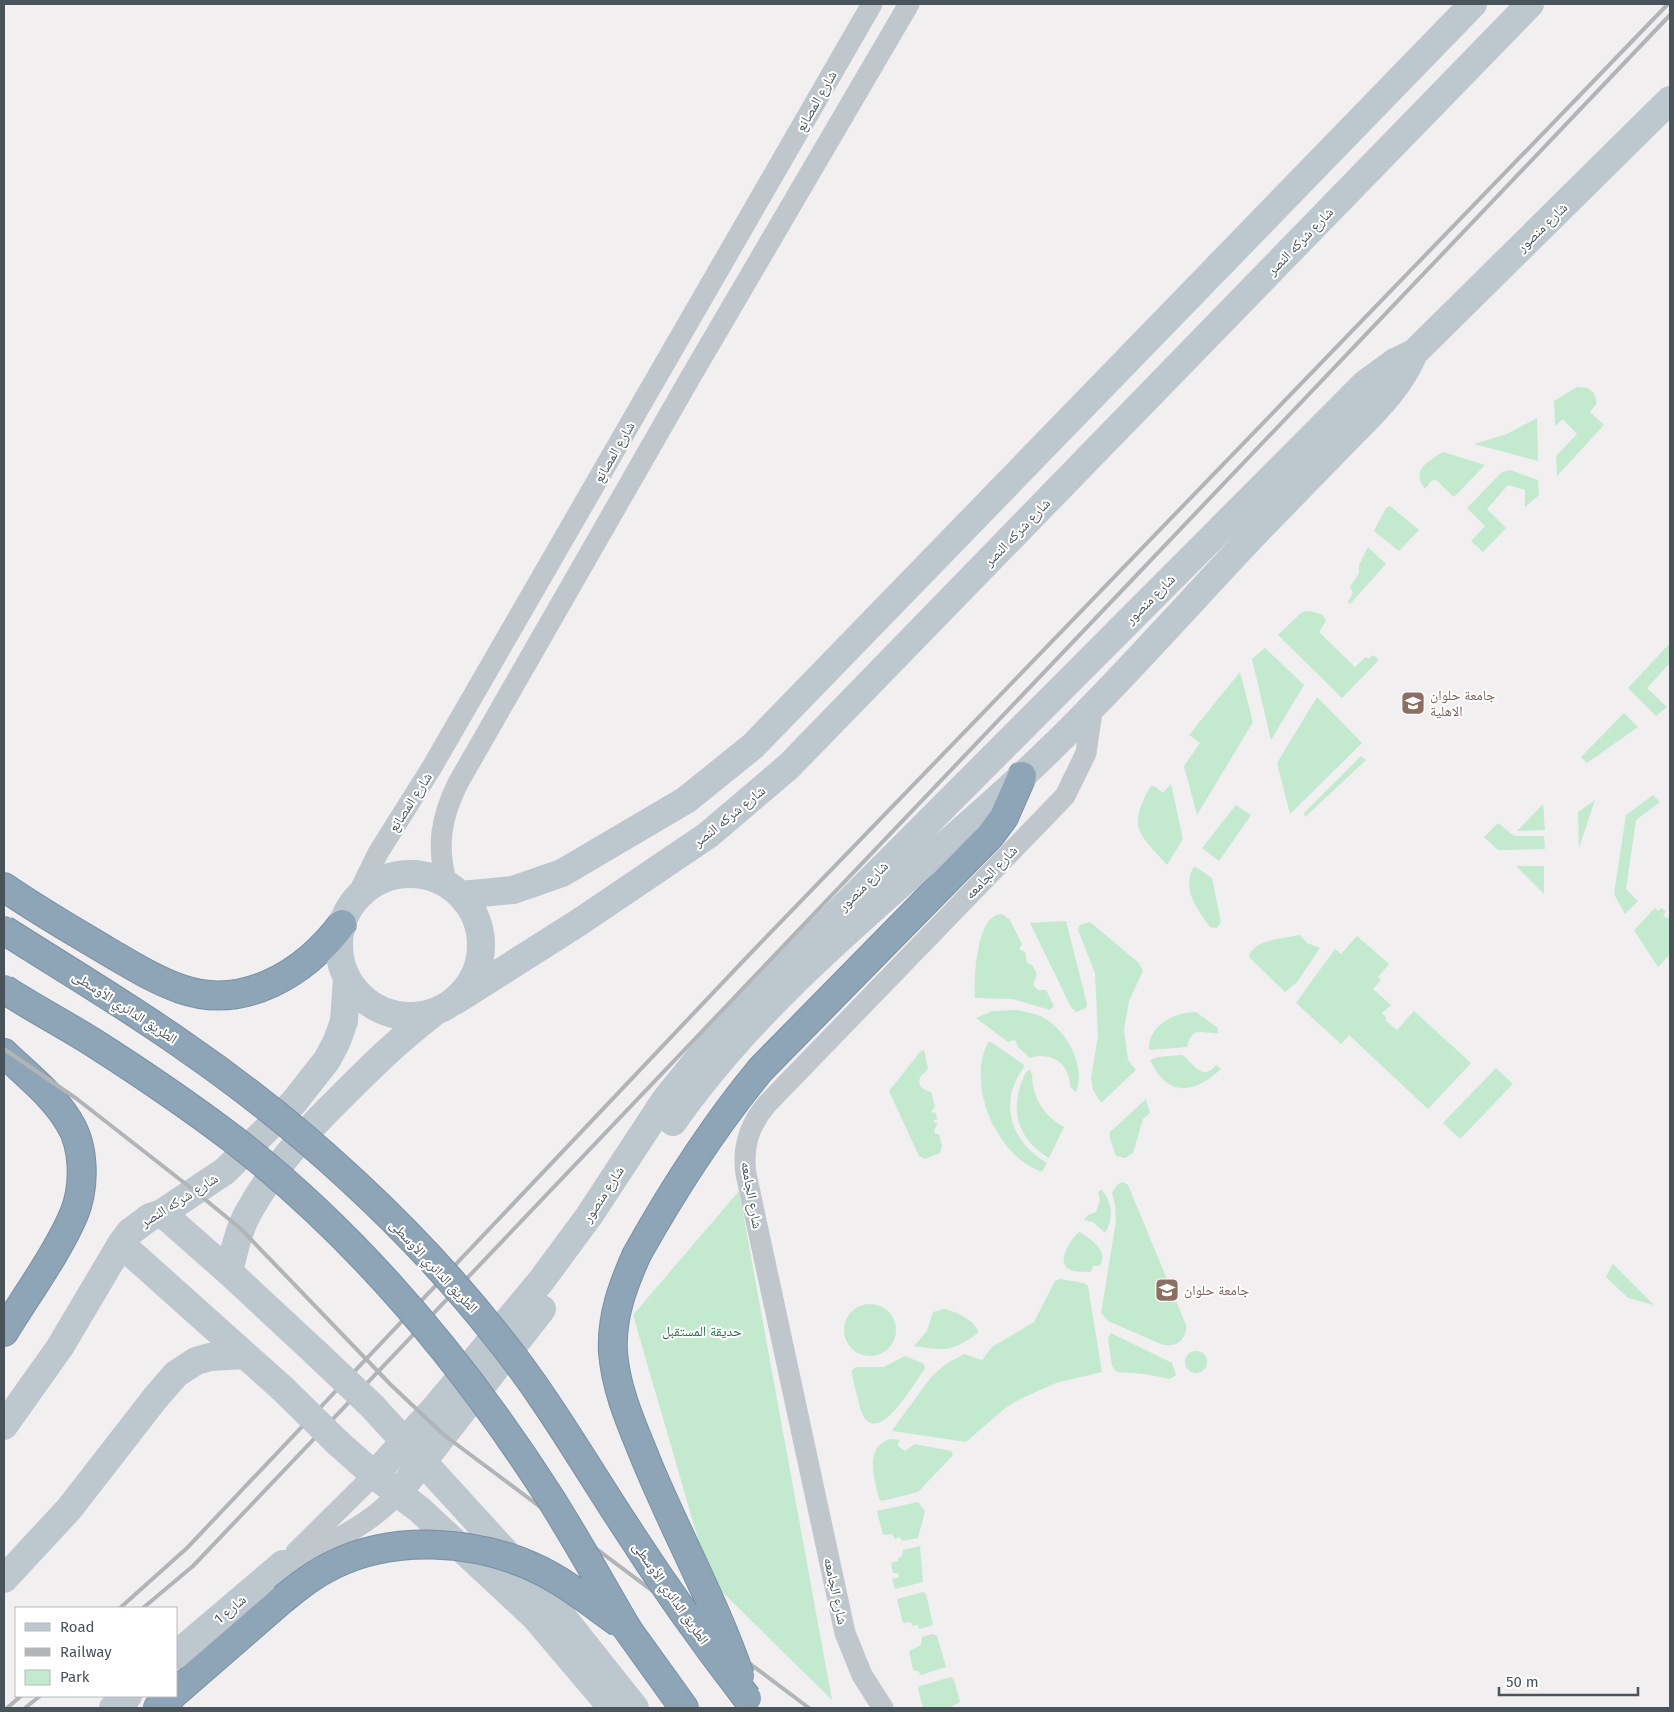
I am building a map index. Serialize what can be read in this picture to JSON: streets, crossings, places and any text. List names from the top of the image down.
{
  "streets": {
    "highway": ["الطريق الدائري الأوسطى"],
    "street": [
      "شارع المصانع",
      "شارع منصور",
      "شارع شركه النصر",
      "شارع الجامعه",
      "شارع 1"
    ]
  },
  "crossings": [
    ["شارع المصانع", "شارع شركه النصر"],
    ["شارع منصور", "شارع الجامعه"],
    ["شارع منصور", "شارع 1"]
  ],
  "parks": ["حديقة المستقبل"],
  "places": {
    "school or university": ["جامعة حلوان الاهلية", "جامعة حلوان"]
  },
  "legend": ["Road", "Railway", "Park"],
  "scale_bar": "50 m"
}
